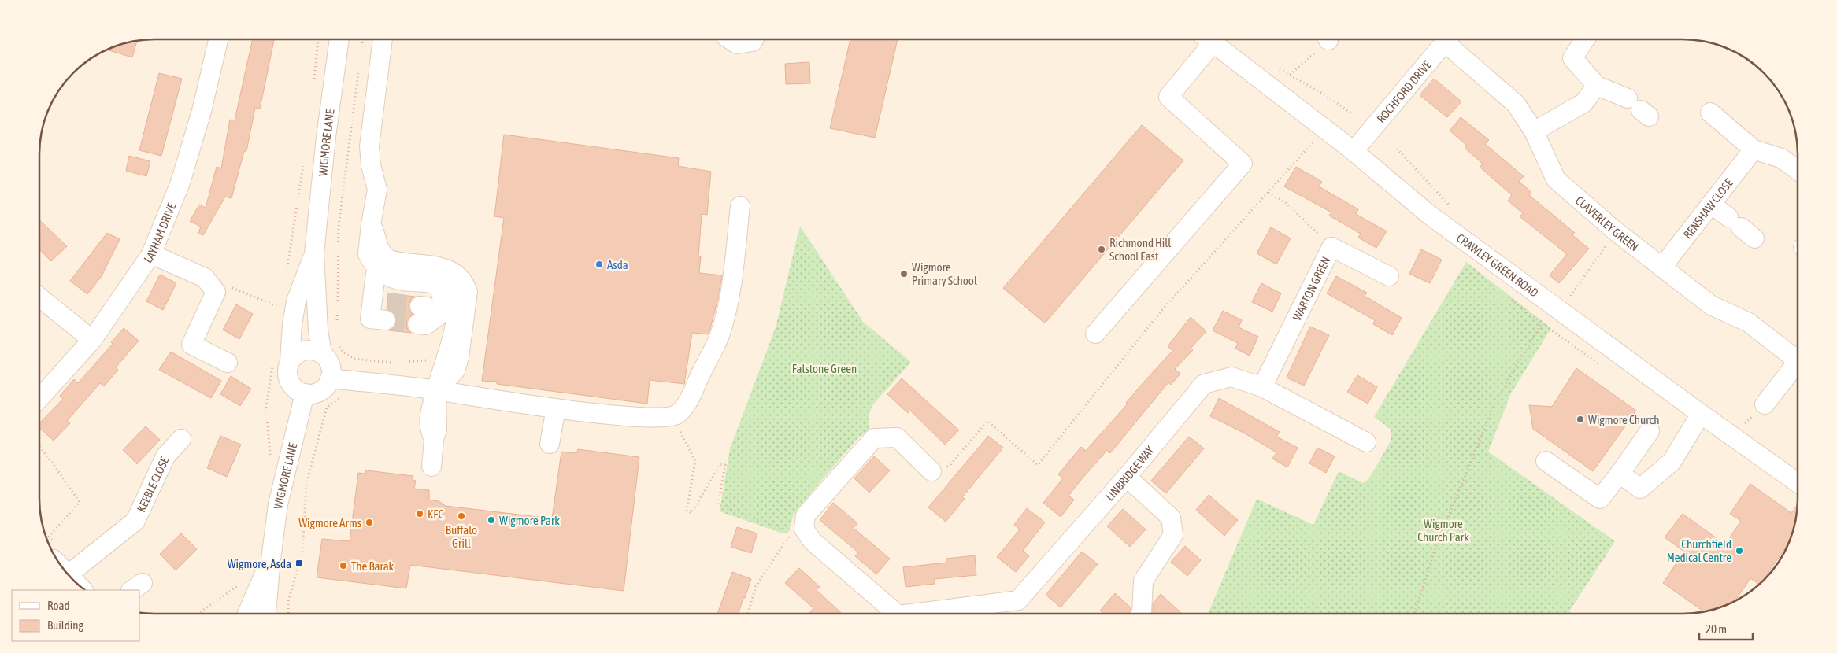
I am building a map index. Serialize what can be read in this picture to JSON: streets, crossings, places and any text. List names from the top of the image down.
{
  "streets": {
    "street": [
      "ROCHFORD DRIVE",
      "WIGMORE LANE",
      "RENSHAW CLOSE",
      "CLAVERLEY GREEN",
      "LAYHAM DRIVE",
      "CRAWLEY GREEN ROAD",
      "WARTON GREEN",
      "LINBRIDGE WAY",
      "KEEBLE CLOSE"
    ]
  },
  "crossings": [
    ["ROCHFORD DRIVE", "CRAWLEY GREEN ROAD"],
    ["RENSHAW CLOSE", "CLAVERLEY GREEN"],
    ["WARTON GREEN", "LINBRIDGE WAY"]
  ],
  "parks": ["Falstone Green", "Wigmore Church Park"],
  "places": {
    "other": [
      "Richmond Hill School East",
      "Asda",
      "Wigmore Primary School",
      "Wigmore Church",
      "KFC",
      "Buffalo Grill",
      "Wigmore Park",
      "Wigmore Arms",
      "Churchfield Medical Centre",
      "The Barak"
    ],
    "transit": ["Wigmore, Asda"]
  },
  "legend": ["Road", "Building"],
  "scale_bar": "20 m"
}
